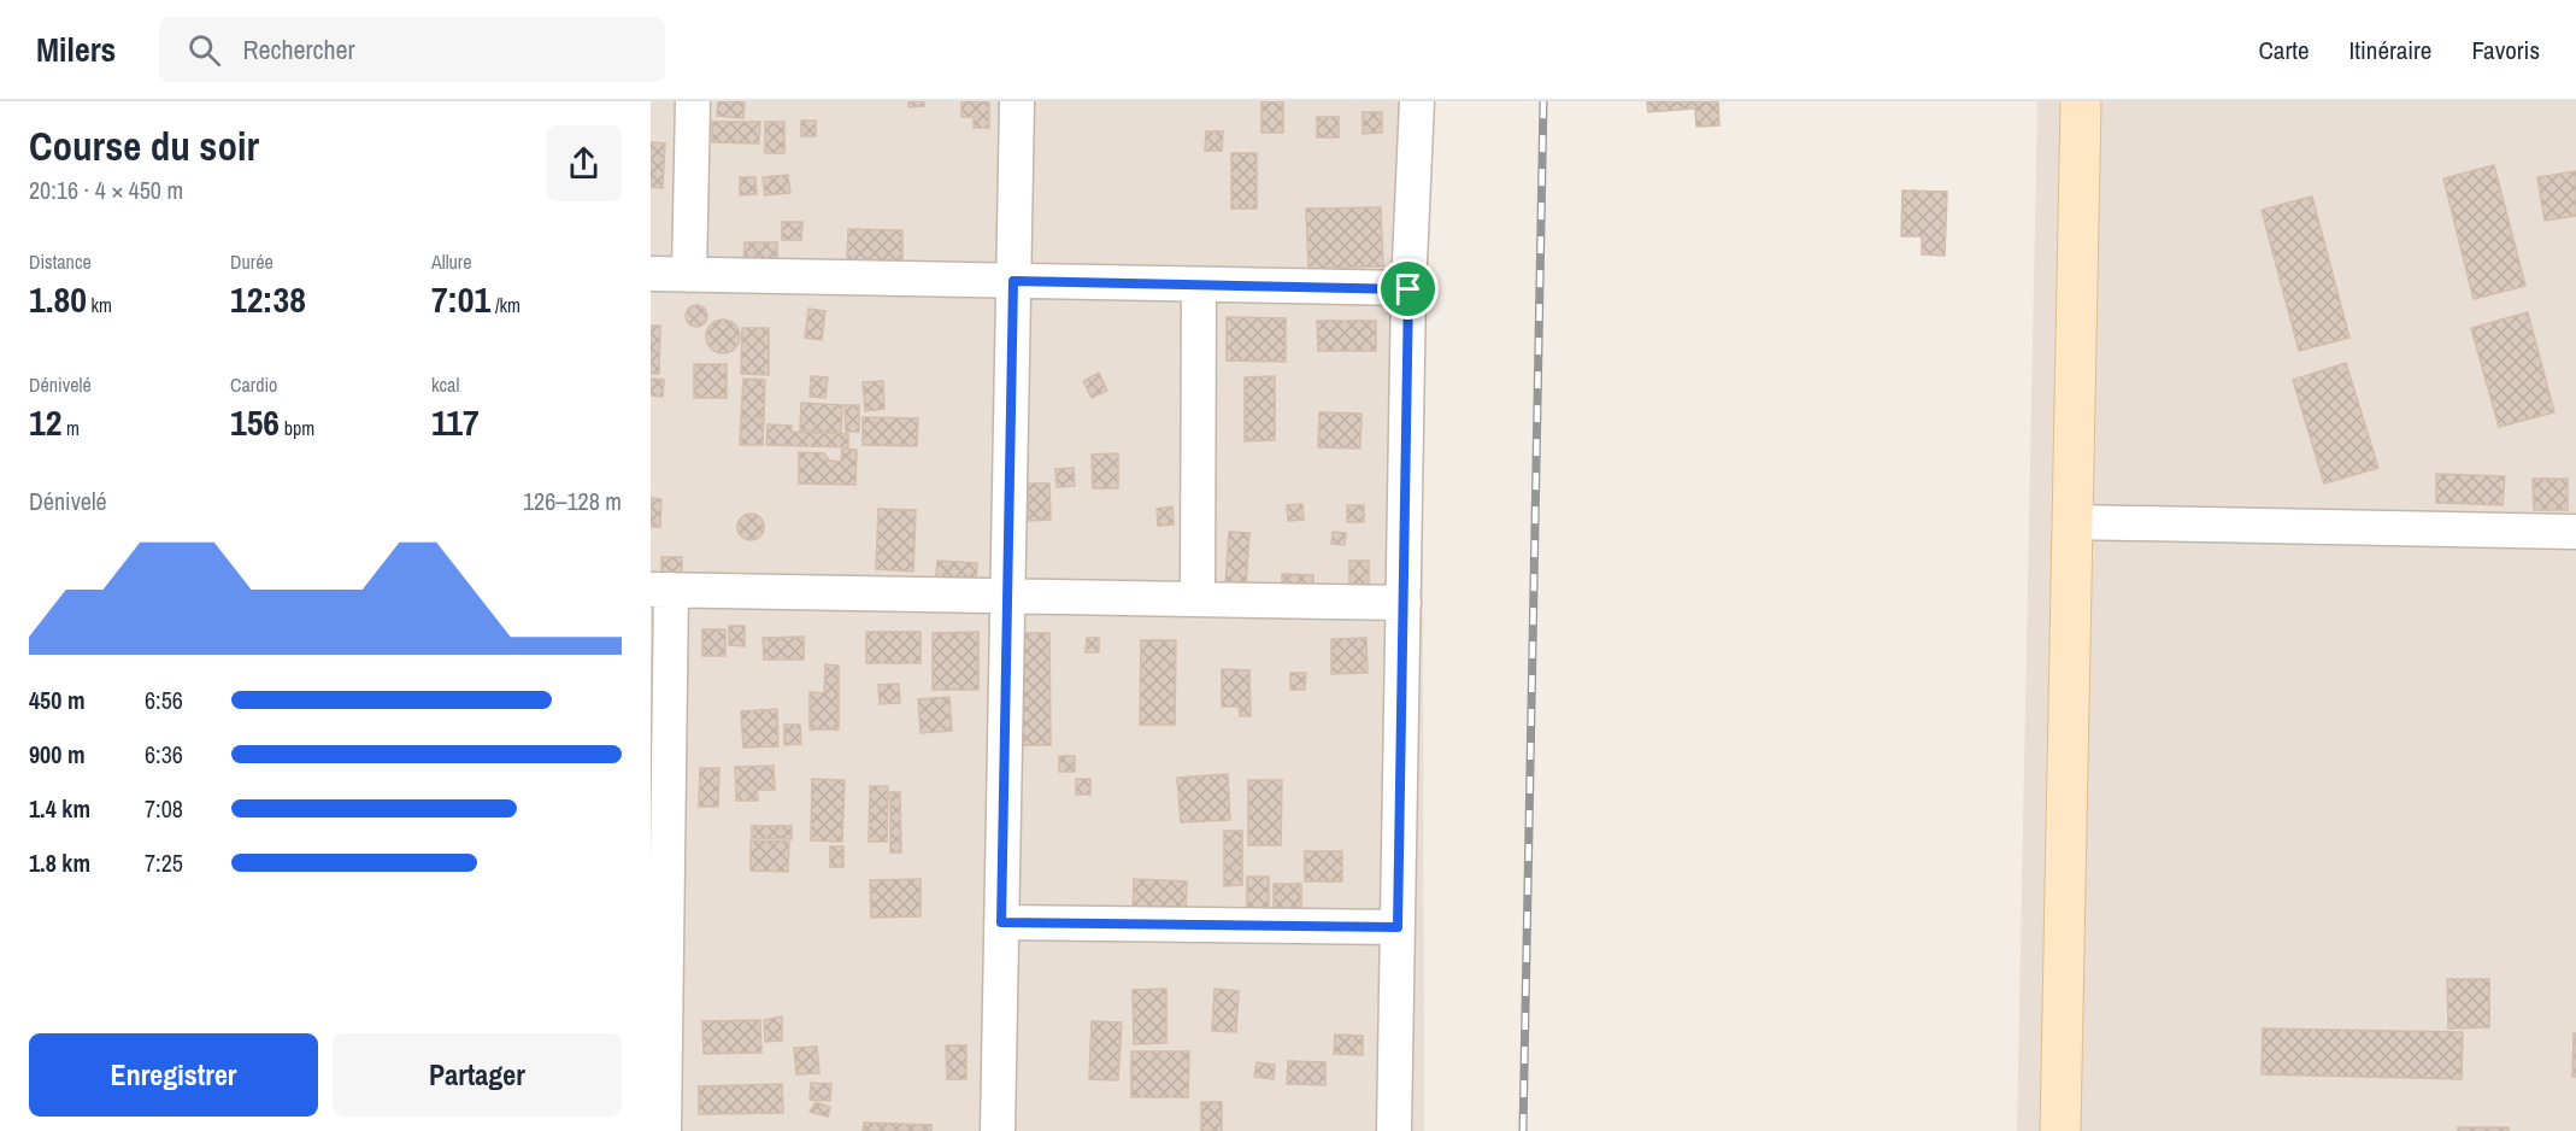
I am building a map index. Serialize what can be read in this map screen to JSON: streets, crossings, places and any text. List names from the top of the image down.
{
  "page": {
    "header": "Milers",
    "search": "Rechercher",
    "nav": ["Carte", "Itinéraire", "Favoris"],
    "heading": ["Course du soir", "20:16 · 4 × 450 m"],
    "stats": [
      ["Distance", "1.80 km"],
      ["Durée", "12:38"],
      ["Allure", "7:01 /km"],
      ["Dénivelé", "12 m"],
      ["Cardio", "156 bpm"],
      ["kcal", "117"]
    ],
    "chart": ["Dénivelé", "126–128 m"],
    "list": [
      {
        "name": "450 m",
        "note": "6:56"
      },
      {
        "name": "900 m",
        "note": "6:36"
      },
      {
        "name": "1.4 km",
        "note": "7:08"
      },
      {
        "name": "1.8 km",
        "note": "7:25"
      }
    ],
    "buttons": ["Enregistrer", "Partager"]
  }
}
